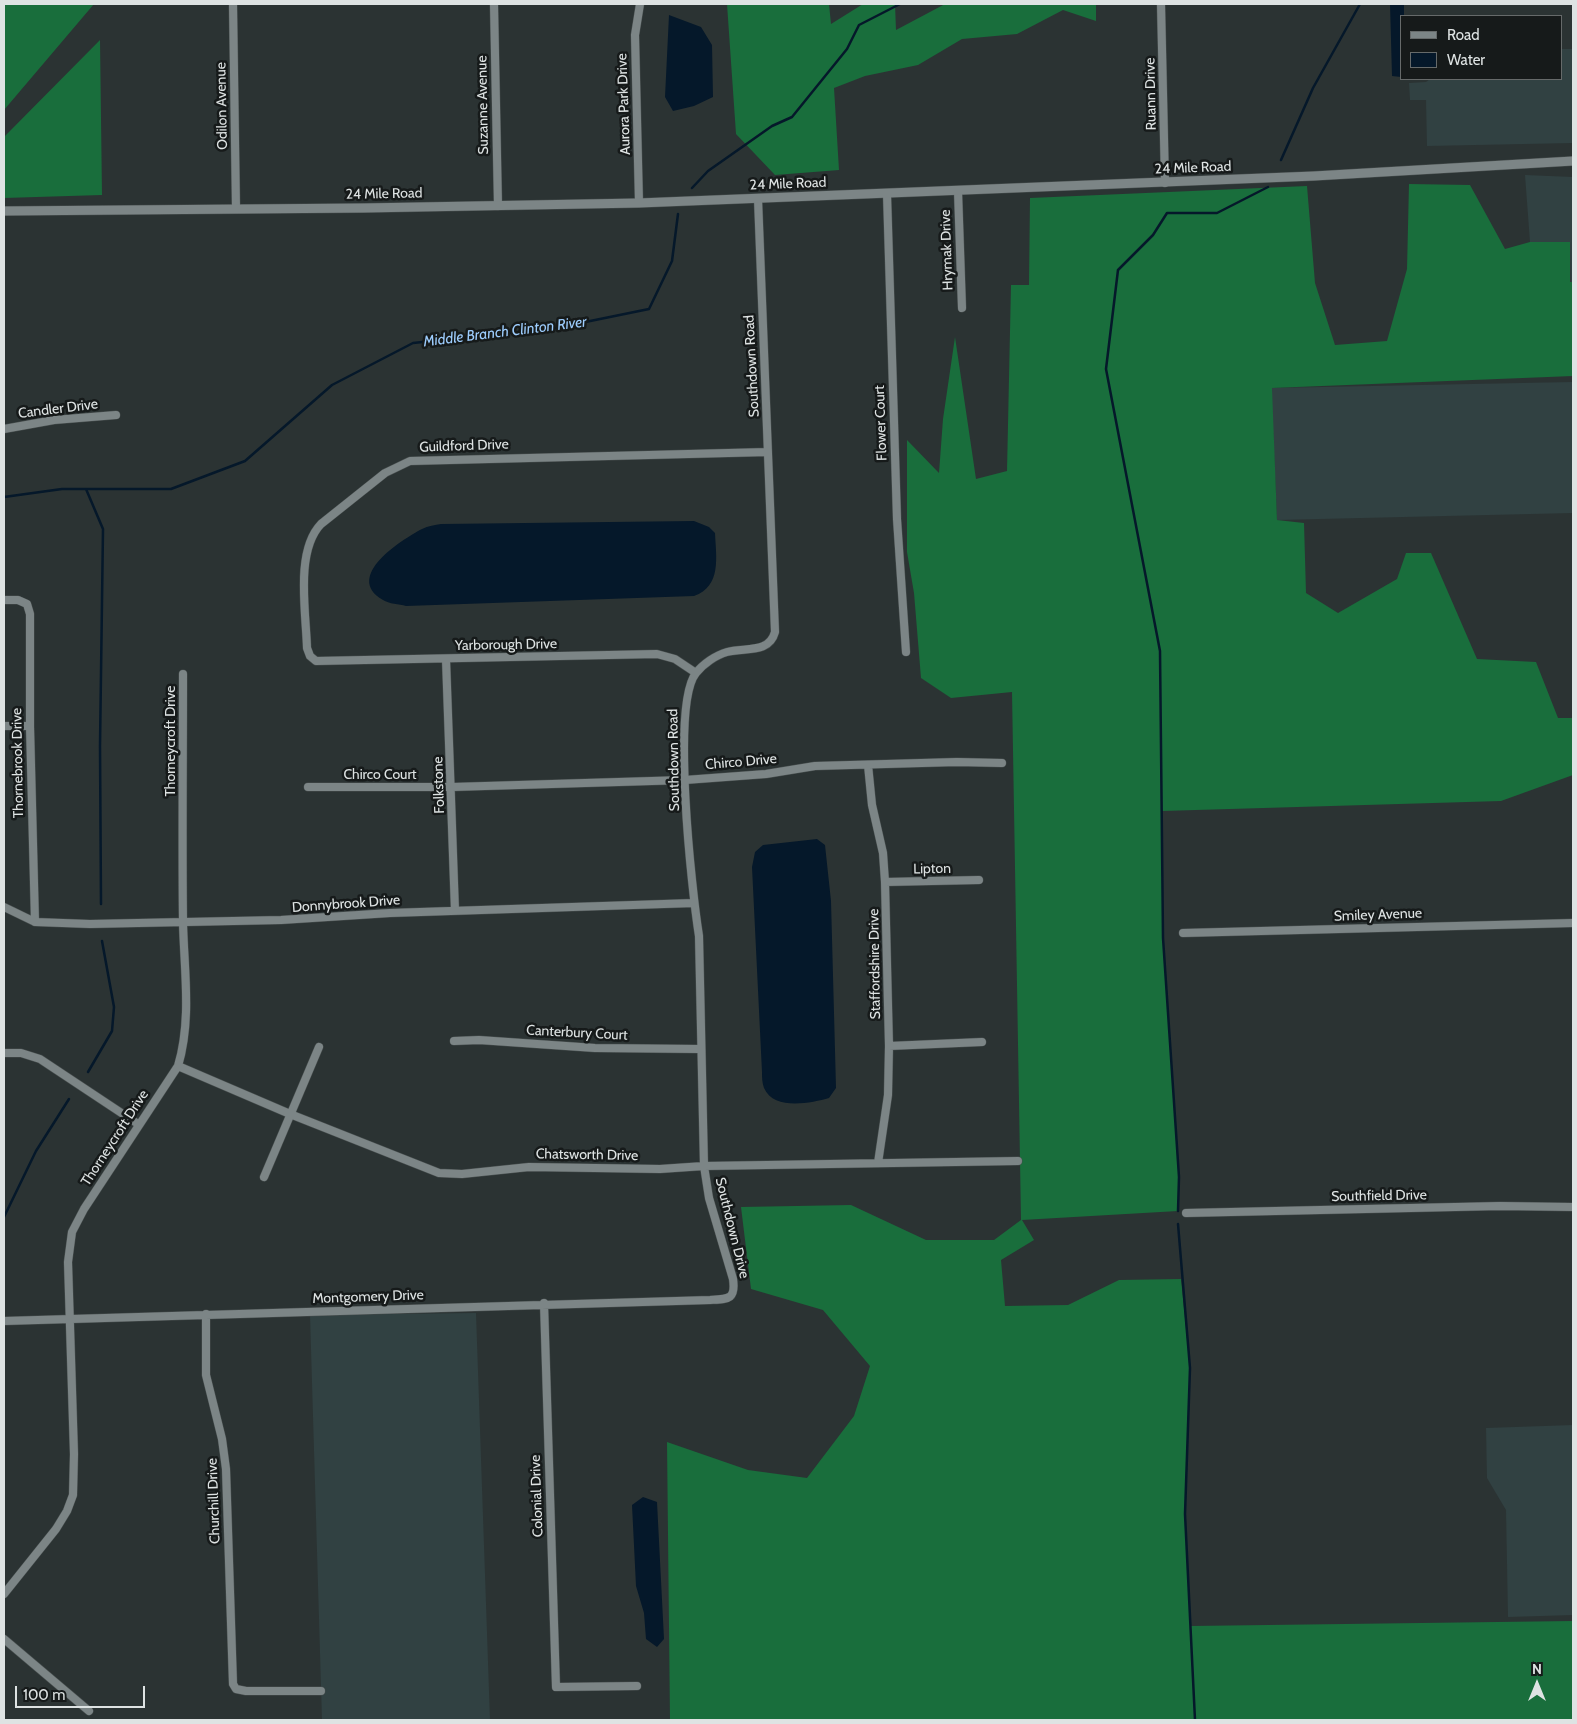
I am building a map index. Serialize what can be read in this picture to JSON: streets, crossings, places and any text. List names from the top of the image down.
{
  "streets": {
    "street": [
      "Ruann Drive",
      "Aurora Park Drive",
      "Suzanne Avenue",
      "Odilon Avenue",
      "24 Mile Road",
      "Hrymak Drive",
      "Southdown Road",
      "Candler Drive",
      "Flower Court",
      "Guildford Drive",
      "Yarborough Drive",
      "Thorneycroft Drive",
      "Chirco Drive",
      "Thornebrook Drive",
      "Chirco Court",
      "Folkstone",
      "Lipton",
      "Donnybrook Drive",
      "Smiley Avenue",
      "Staffordshire Drive",
      "Canterbury Court",
      "Chatsworth Drive",
      "Southfield Drive",
      "Southdown Drive",
      "Montgomery Drive",
      "Colonial Drive",
      "Churchill Drive"
    ]
  },
  "crossings": [
    ["Ruann Drive", "24 Mile Road"],
    ["Aurora Park Drive", "24 Mile Road"],
    ["Suzanne Avenue", "24 Mile Road"],
    ["Odilon Avenue", "24 Mile Road"],
    ["24 Mile Road", "Hrymak Drive"],
    ["24 Mile Road", "Southdown Road"],
    ["24 Mile Road", "Flower Court"],
    ["Southdown Road", "Guildford Drive"],
    ["Southdown Road", "Yarborough Drive"],
    ["Southdown Road", "Chirco Drive"],
    ["Southdown Road", "Donnybrook Drive"],
    ["Southdown Road", "Canterbury Court"],
    ["Southdown Road", "Chatsworth Drive"],
    ["Southdown Road", "Southdown Drive"],
    ["Guildford Drive", "Yarborough Drive"],
    ["Yarborough Drive", "Folkstone"],
    ["Thorneycroft Drive", "Donnybrook Drive"],
    ["Thorneycroft Drive", "Chatsworth Drive"],
    ["Thorneycroft Drive", "Montgomery Drive"],
    ["Chirco Drive", "Chirco Court"],
    ["Chirco Drive", "Folkstone"],
    ["Chirco Drive", "Staffordshire Drive"],
    ["Thornebrook Drive", "Donnybrook Drive"],
    ["Chirco Court", "Folkstone"],
    ["Folkstone", "Donnybrook Drive"],
    ["Lipton", "Staffordshire Drive"],
    ["Staffordshire Drive", "Chatsworth Drive"],
    ["Chatsworth Drive", "Southdown Drive"],
    ["Southdown Drive", "Montgomery Drive"],
    ["Montgomery Drive", "Colonial Drive"],
    ["Montgomery Drive", "Churchill Drive"]
  ],
  "water": ["Middle Branch Clinton River"],
  "legend": ["Road", "Water"],
  "scale_bar": "100 m",
  "north": "top"
}
